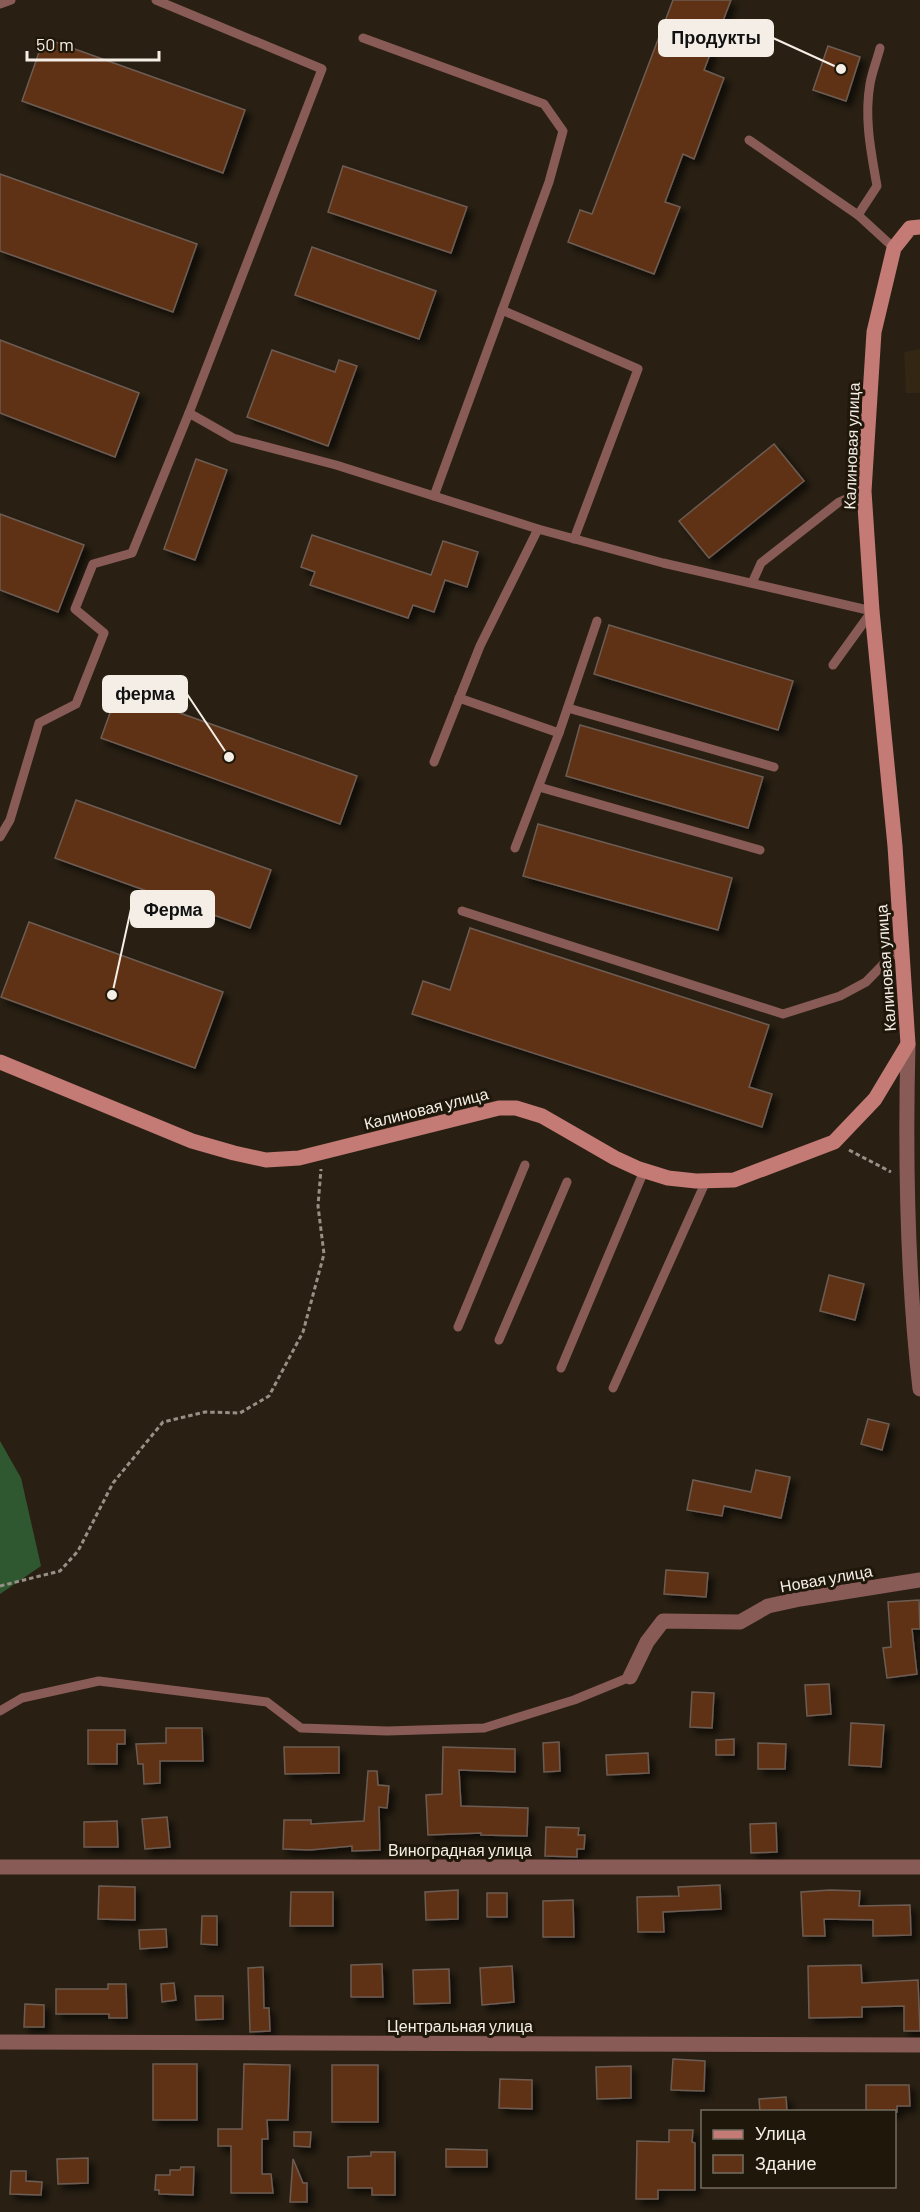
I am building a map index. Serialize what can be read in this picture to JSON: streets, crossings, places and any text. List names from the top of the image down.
{
  "streets": {
    "street": [
      "Калиновая улица",
      "Новая улица",
      "Виноградная улица",
      "Центральная улица"
    ]
  },
  "places": ["Продукты", "ферма", "Ферма"],
  "legend": ["Улица", "Здание"],
  "scale_bar": "50 m"
}
